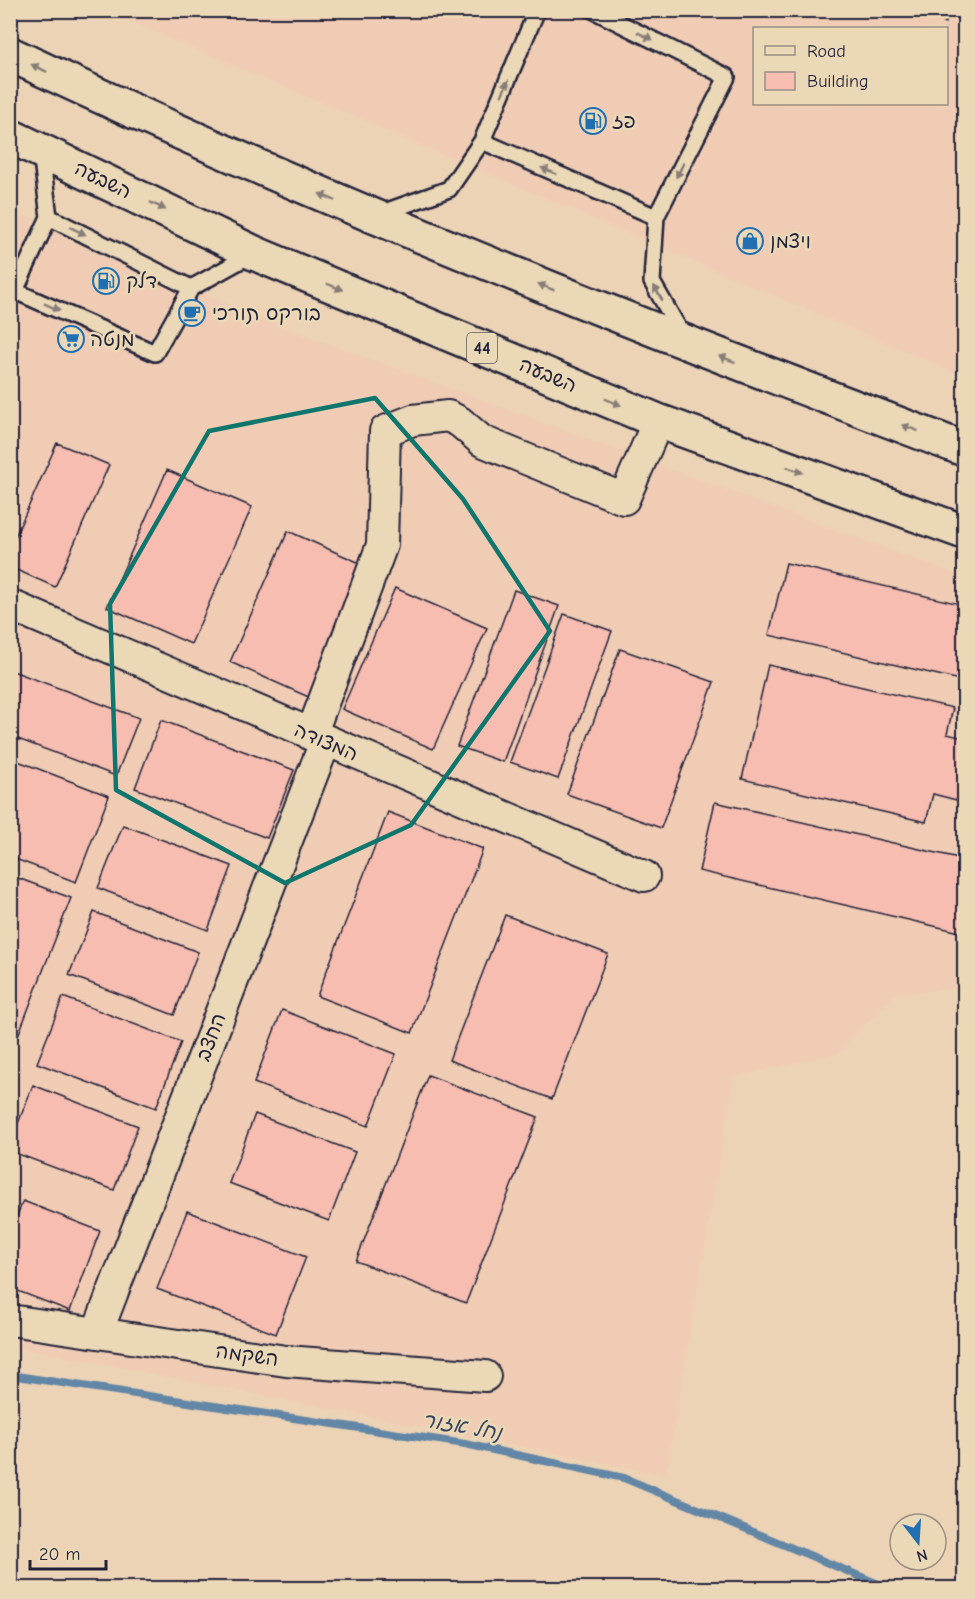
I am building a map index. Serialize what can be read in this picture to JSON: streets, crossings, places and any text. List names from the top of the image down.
{
  "streets": {
    "highway": ["השבעה", "44"],
    "street": ["המצודה", "החצב", "השקמה"]
  },
  "crossings": [
    ["השבעה", "החצב"],
    ["המצודה", "החצב"],
    ["החצב", "השקמה"]
  ],
  "water": ["נחל אזור"],
  "places": {
    "fuel station": ["פז", "דלק"],
    "shop": ["ויצמן"],
    "cafe": ["בורקס תורכי"],
    "supermarket": ["מנטה"]
  },
  "legend": ["Road", "Building"],
  "scale_bar": "20 m",
  "north": "bottom"
}
